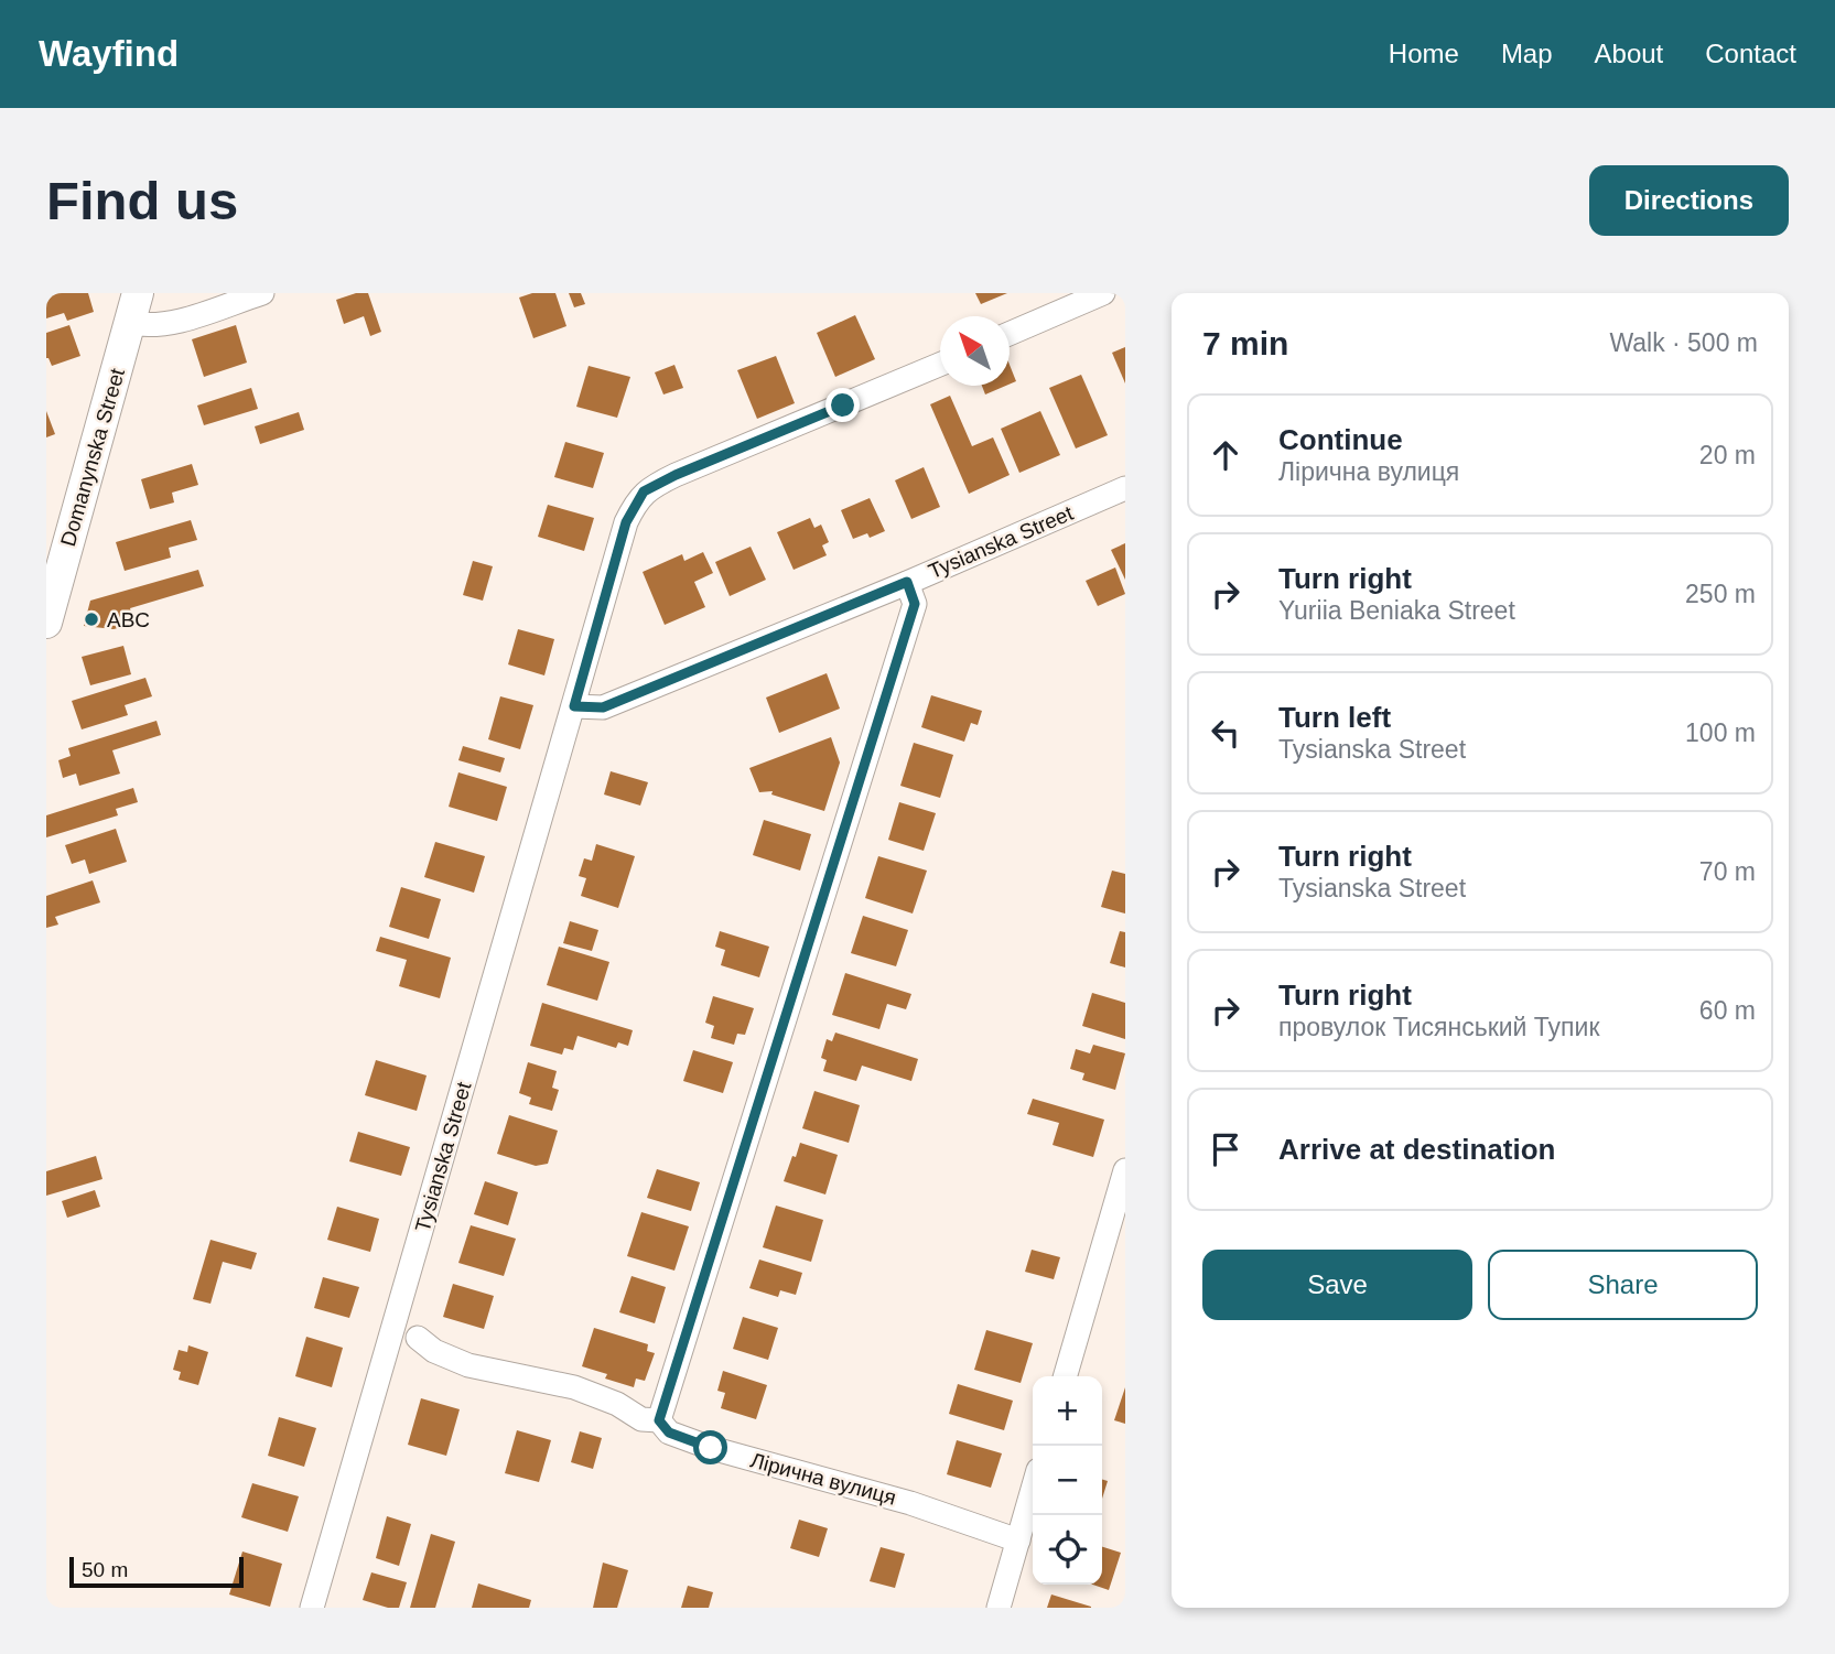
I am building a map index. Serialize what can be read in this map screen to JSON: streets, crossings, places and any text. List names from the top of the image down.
{
  "streets": {
    "main road": ["Domanynska Street"],
    "street": ["Tysianska Street", "Лірична вулиця"]
  },
  "places": ["ABC"],
  "scale_bar": "50 m",
  "north": "top left",
  "page": {
    "header": "Wayfind",
    "nav": [
      "Home",
      "Map",
      "About",
      "Contact"
    ],
    "buttons": [
      "Directions",
      ["Save", "Share"]
    ],
    "title": "Find us",
    "heading": ["7 min", "Walk · 500 m"],
    "list": [
      ["Continue", "Лірична вулиця", "20 m"],
      ["Turn right", "Yuriia Beniaka Street", "250 m"],
      ["Turn left", "Tysianska Street", "100 m"],
      ["Turn right", "Tysianska Street", "70 m"],
      ["Turn right", "провулок Тисянський Тупик", "60 m"],
      "Arrive at destination"
    ],
    "map_buttons": ["+", "−"],
    "scale": "50 m"
  }
}
